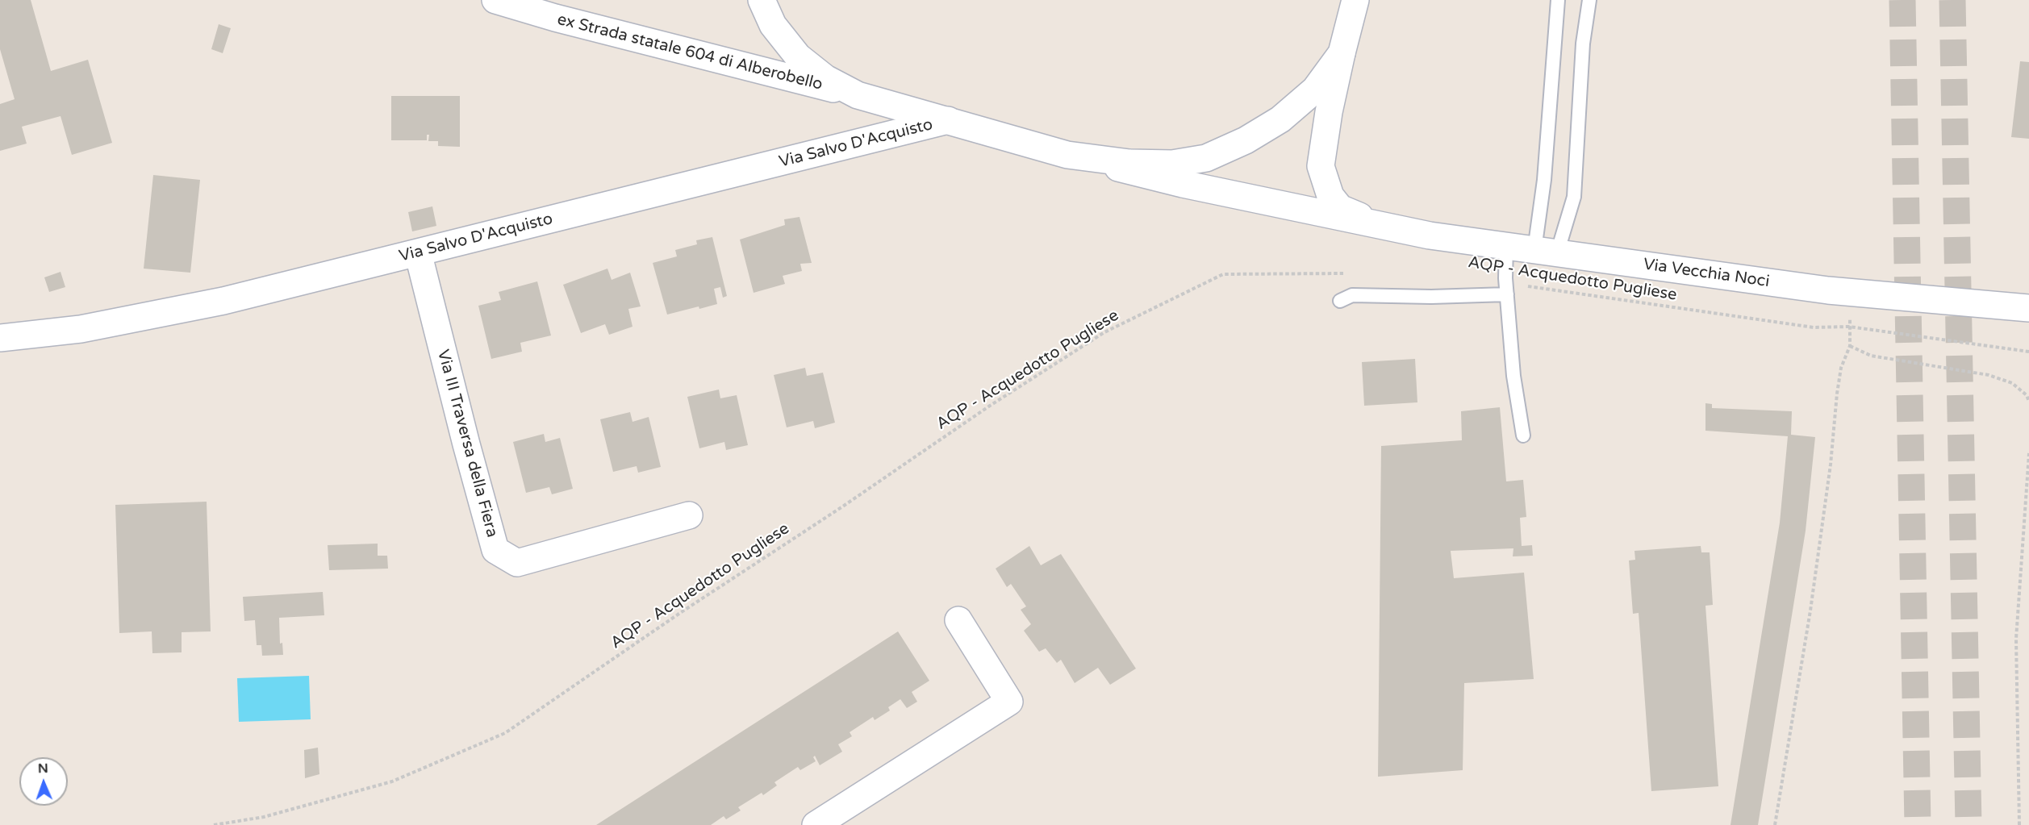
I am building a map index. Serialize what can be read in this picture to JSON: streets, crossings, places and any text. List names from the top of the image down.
{
  "streets": {
    "street": [
      "ex Strada statale 604 di Alberobello",
      "Via Salvo D'Acquisto",
      "Via Vecchia Noci",
      "Via III Traversa della Fiera"
    ],
    "path": ["AQP - Acquedotto Pugliese"]
  },
  "crossings": [
    ["Via Salvo D'Acquisto", "Via III Traversa della Fiera"]
  ],
  "north": "top"
}
